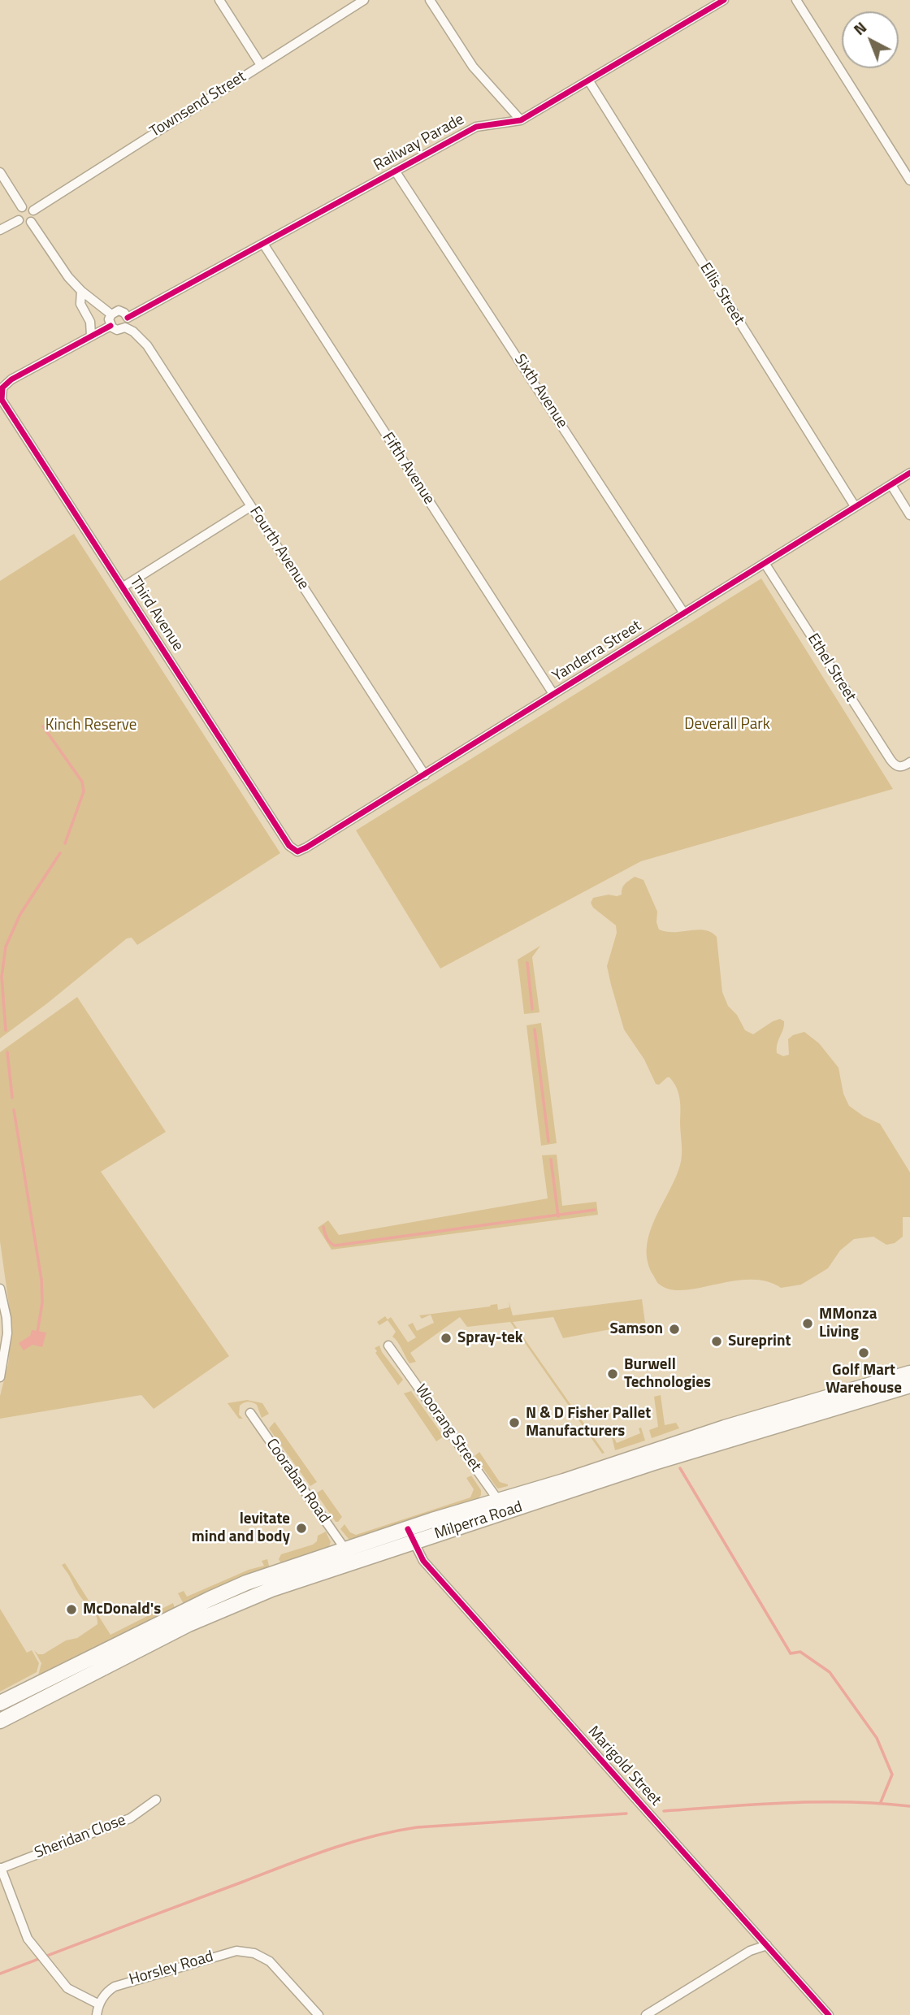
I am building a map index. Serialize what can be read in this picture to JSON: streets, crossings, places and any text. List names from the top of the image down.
{
  "streets": {
    "highway": ["Milperra Road"],
    "street": [
      "Townsend Street",
      "Railway Parade",
      "Ellis Street",
      "Sixth Avenue",
      "Fifth Avenue",
      "Fourth Avenue",
      "Third Avenue",
      "Yanderra Street",
      "Ethel Street",
      "Woorang Street",
      "Cooraban Road",
      "Marigold Street",
      "Sheridan Close",
      "Horsley Road"
    ]
  },
  "crossings": [
    ["Railway Parade", "Ellis Street"],
    ["Railway Parade", "Sixth Avenue"],
    ["Railway Parade", "Fifth Avenue"],
    ["Railway Parade", "Fourth Avenue"],
    ["Ellis Street", "Yanderra Street"],
    ["Sixth Avenue", "Yanderra Street"],
    ["Fifth Avenue", "Yanderra Street"],
    ["Fourth Avenue", "Yanderra Street"],
    ["Third Avenue", "Yanderra Street"],
    ["Yanderra Street", "Ethel Street"],
    ["Woorang Street", "Milperra Road"],
    ["Cooraban Road", "Milperra Road"],
    ["Milperra Road", "Marigold Street"],
    ["Sheridan Close", "Horsley Road"]
  ],
  "parks": ["Deverall Park", "Kinch Reserve"],
  "places": [
    "MMonza Living",
    "Samson",
    "Spray-tek",
    "Sureprint",
    "Golf Mart Warehouse",
    "Burwell Technologies",
    "N & D Fisher Pallet Manufacturers",
    "levitate mind and body",
    "McDonald's"
  ],
  "north": "top left"
}
